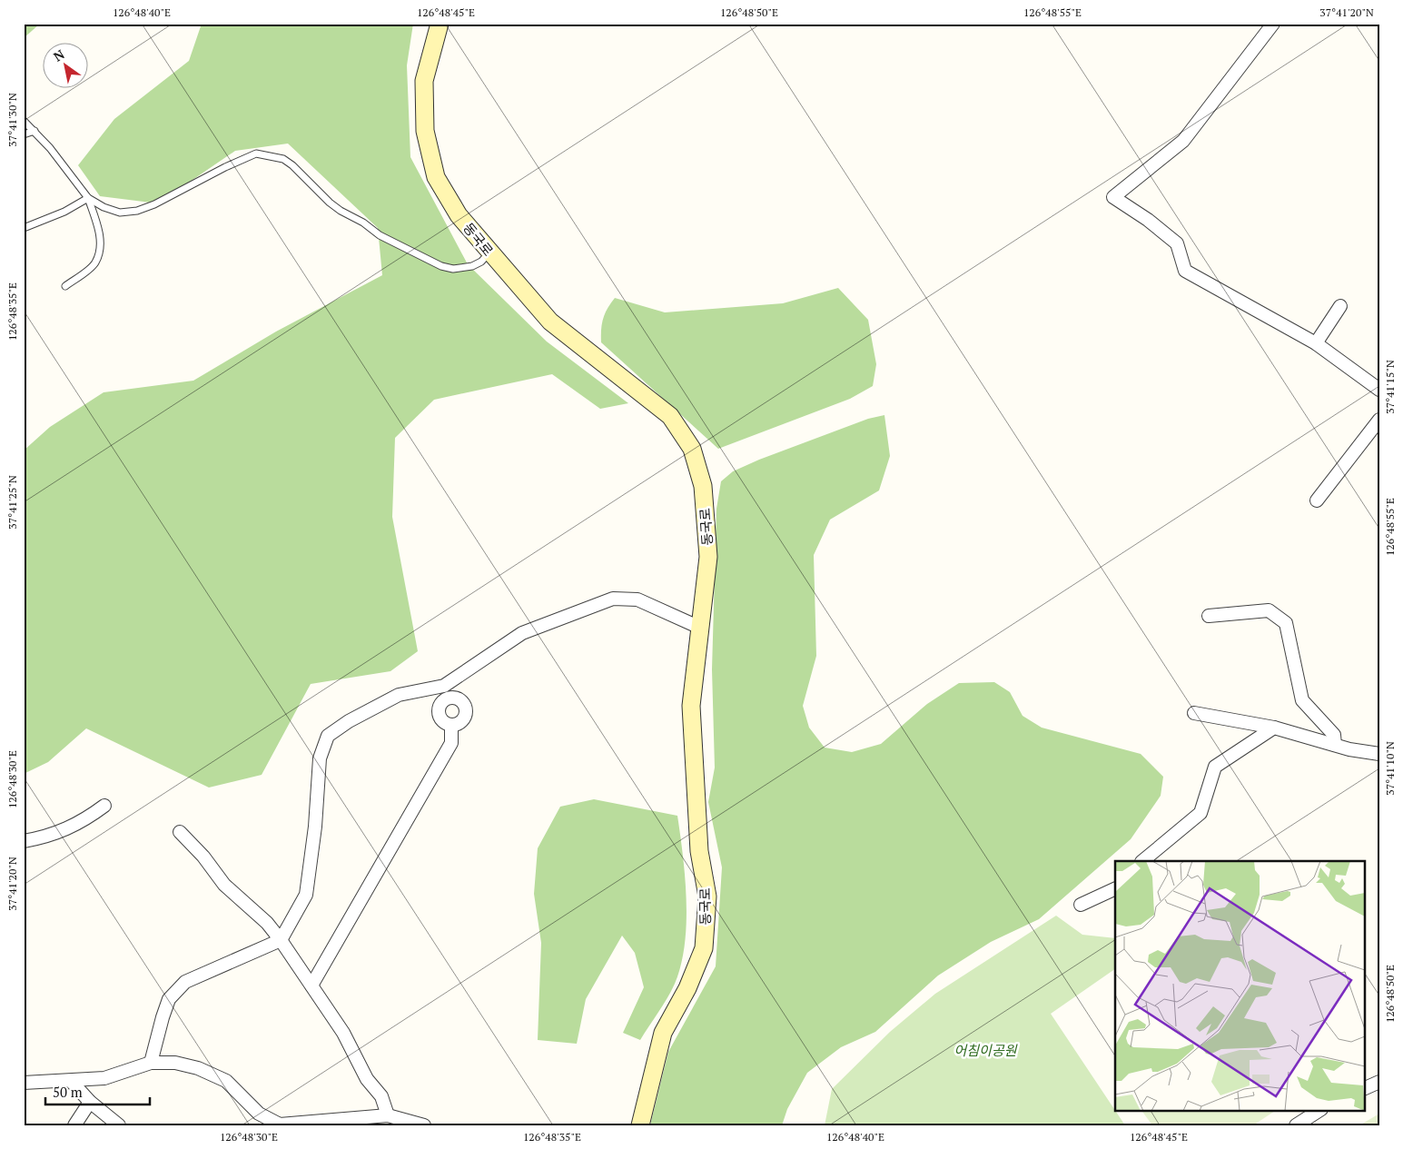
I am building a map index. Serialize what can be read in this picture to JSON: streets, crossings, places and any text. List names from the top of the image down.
{
  "streets": {
    "street": ["동국로"]
  },
  "parks": ["어침이공원"],
  "scale_bar": "50 m",
  "north": "top left",
  "coordinates": [
    "126°48'40\"E",
    "126°48'45\"E",
    "126°48'50\"E",
    "126°48'55\"E",
    "37°41'20\"N",
    "37°41'30\"N",
    "126°48'35\"E",
    "37°41'15\"N",
    "37°41'25\"N",
    "37°41'10\"N",
    "126°48'30\"E"
  ]
}
